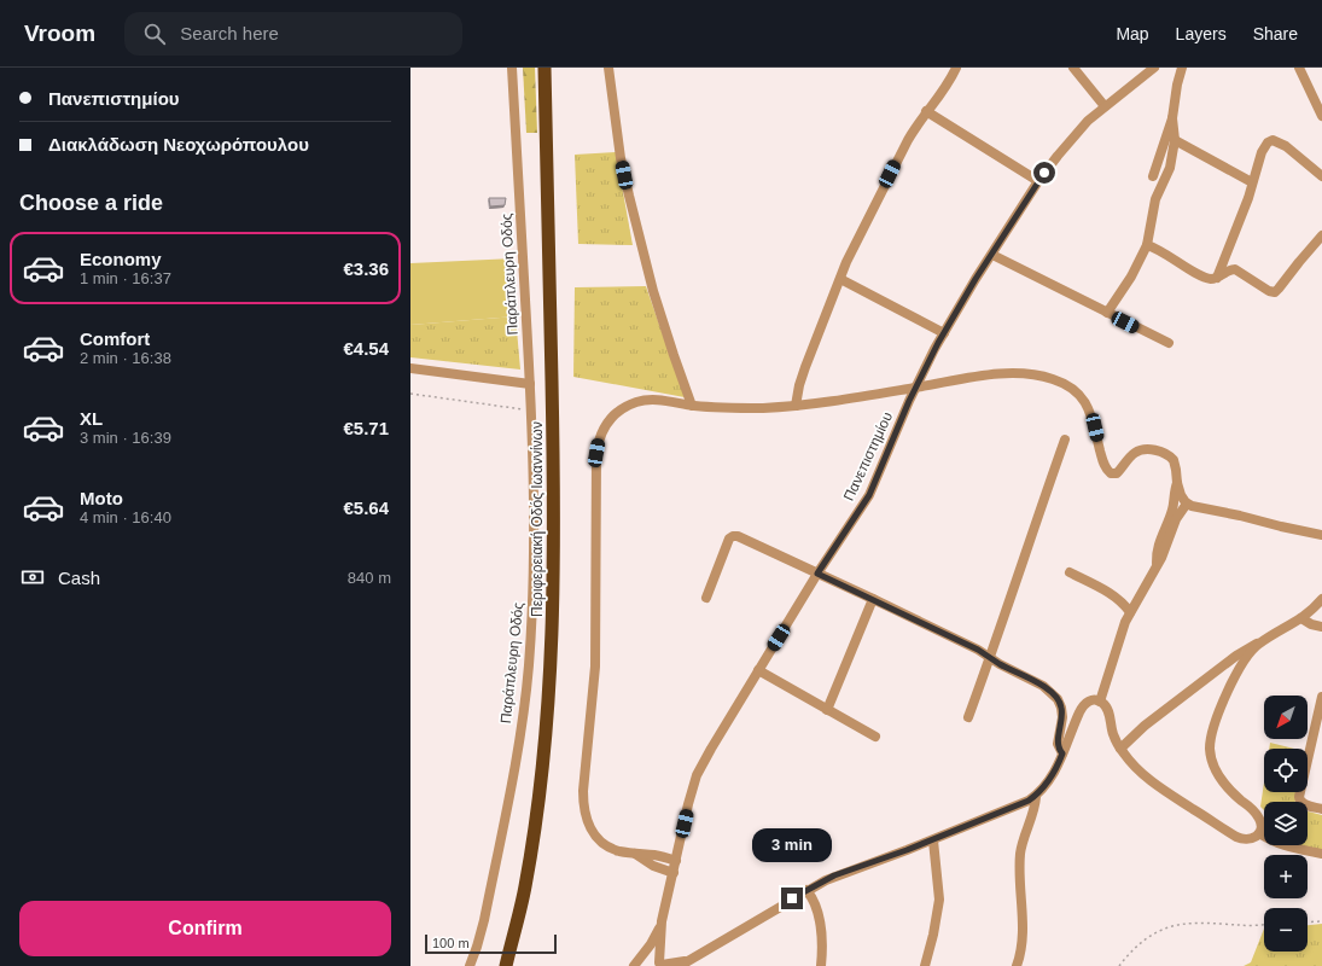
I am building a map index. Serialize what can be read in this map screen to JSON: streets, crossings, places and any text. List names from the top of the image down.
{
  "streets": {
    "highway": ["Περιφερειακή Οδός Ιωαννίνων"],
    "street": ["Παράπλευρη Οδός", "Πανεπιστημίου"]
  },
  "scale_bar": "100 m",
  "north": "bottom left",
  "page": {
    "header": "Vroom",
    "search": "Search here",
    "nav": ["Map", "Layers", "Share"],
    "banner": ["Πανεπιστημίου", "Διακλάδωση Νεοχωρόπουλου"],
    "heading": "Choose a ride",
    "list": [
      {
        "name": "Economy",
        "note": "1 min · 16:37",
        "value": "€3.36"
      },
      {
        "name": "Comfort",
        "note": "2 min · 16:38",
        "value": "€4.54"
      },
      {
        "name": "XL",
        "note": "3 min · 16:39",
        "value": "€5.71"
      },
      {
        "name": "Moto",
        "note": "4 min · 16:40",
        "value": "€5.64"
      }
    ],
    "pay": ["Cash", "840 m"],
    "map_buttons": ["+", "−"],
    "bubble": "3 min",
    "buttons": "Confirm",
    "scale": "100 m"
  }
}
